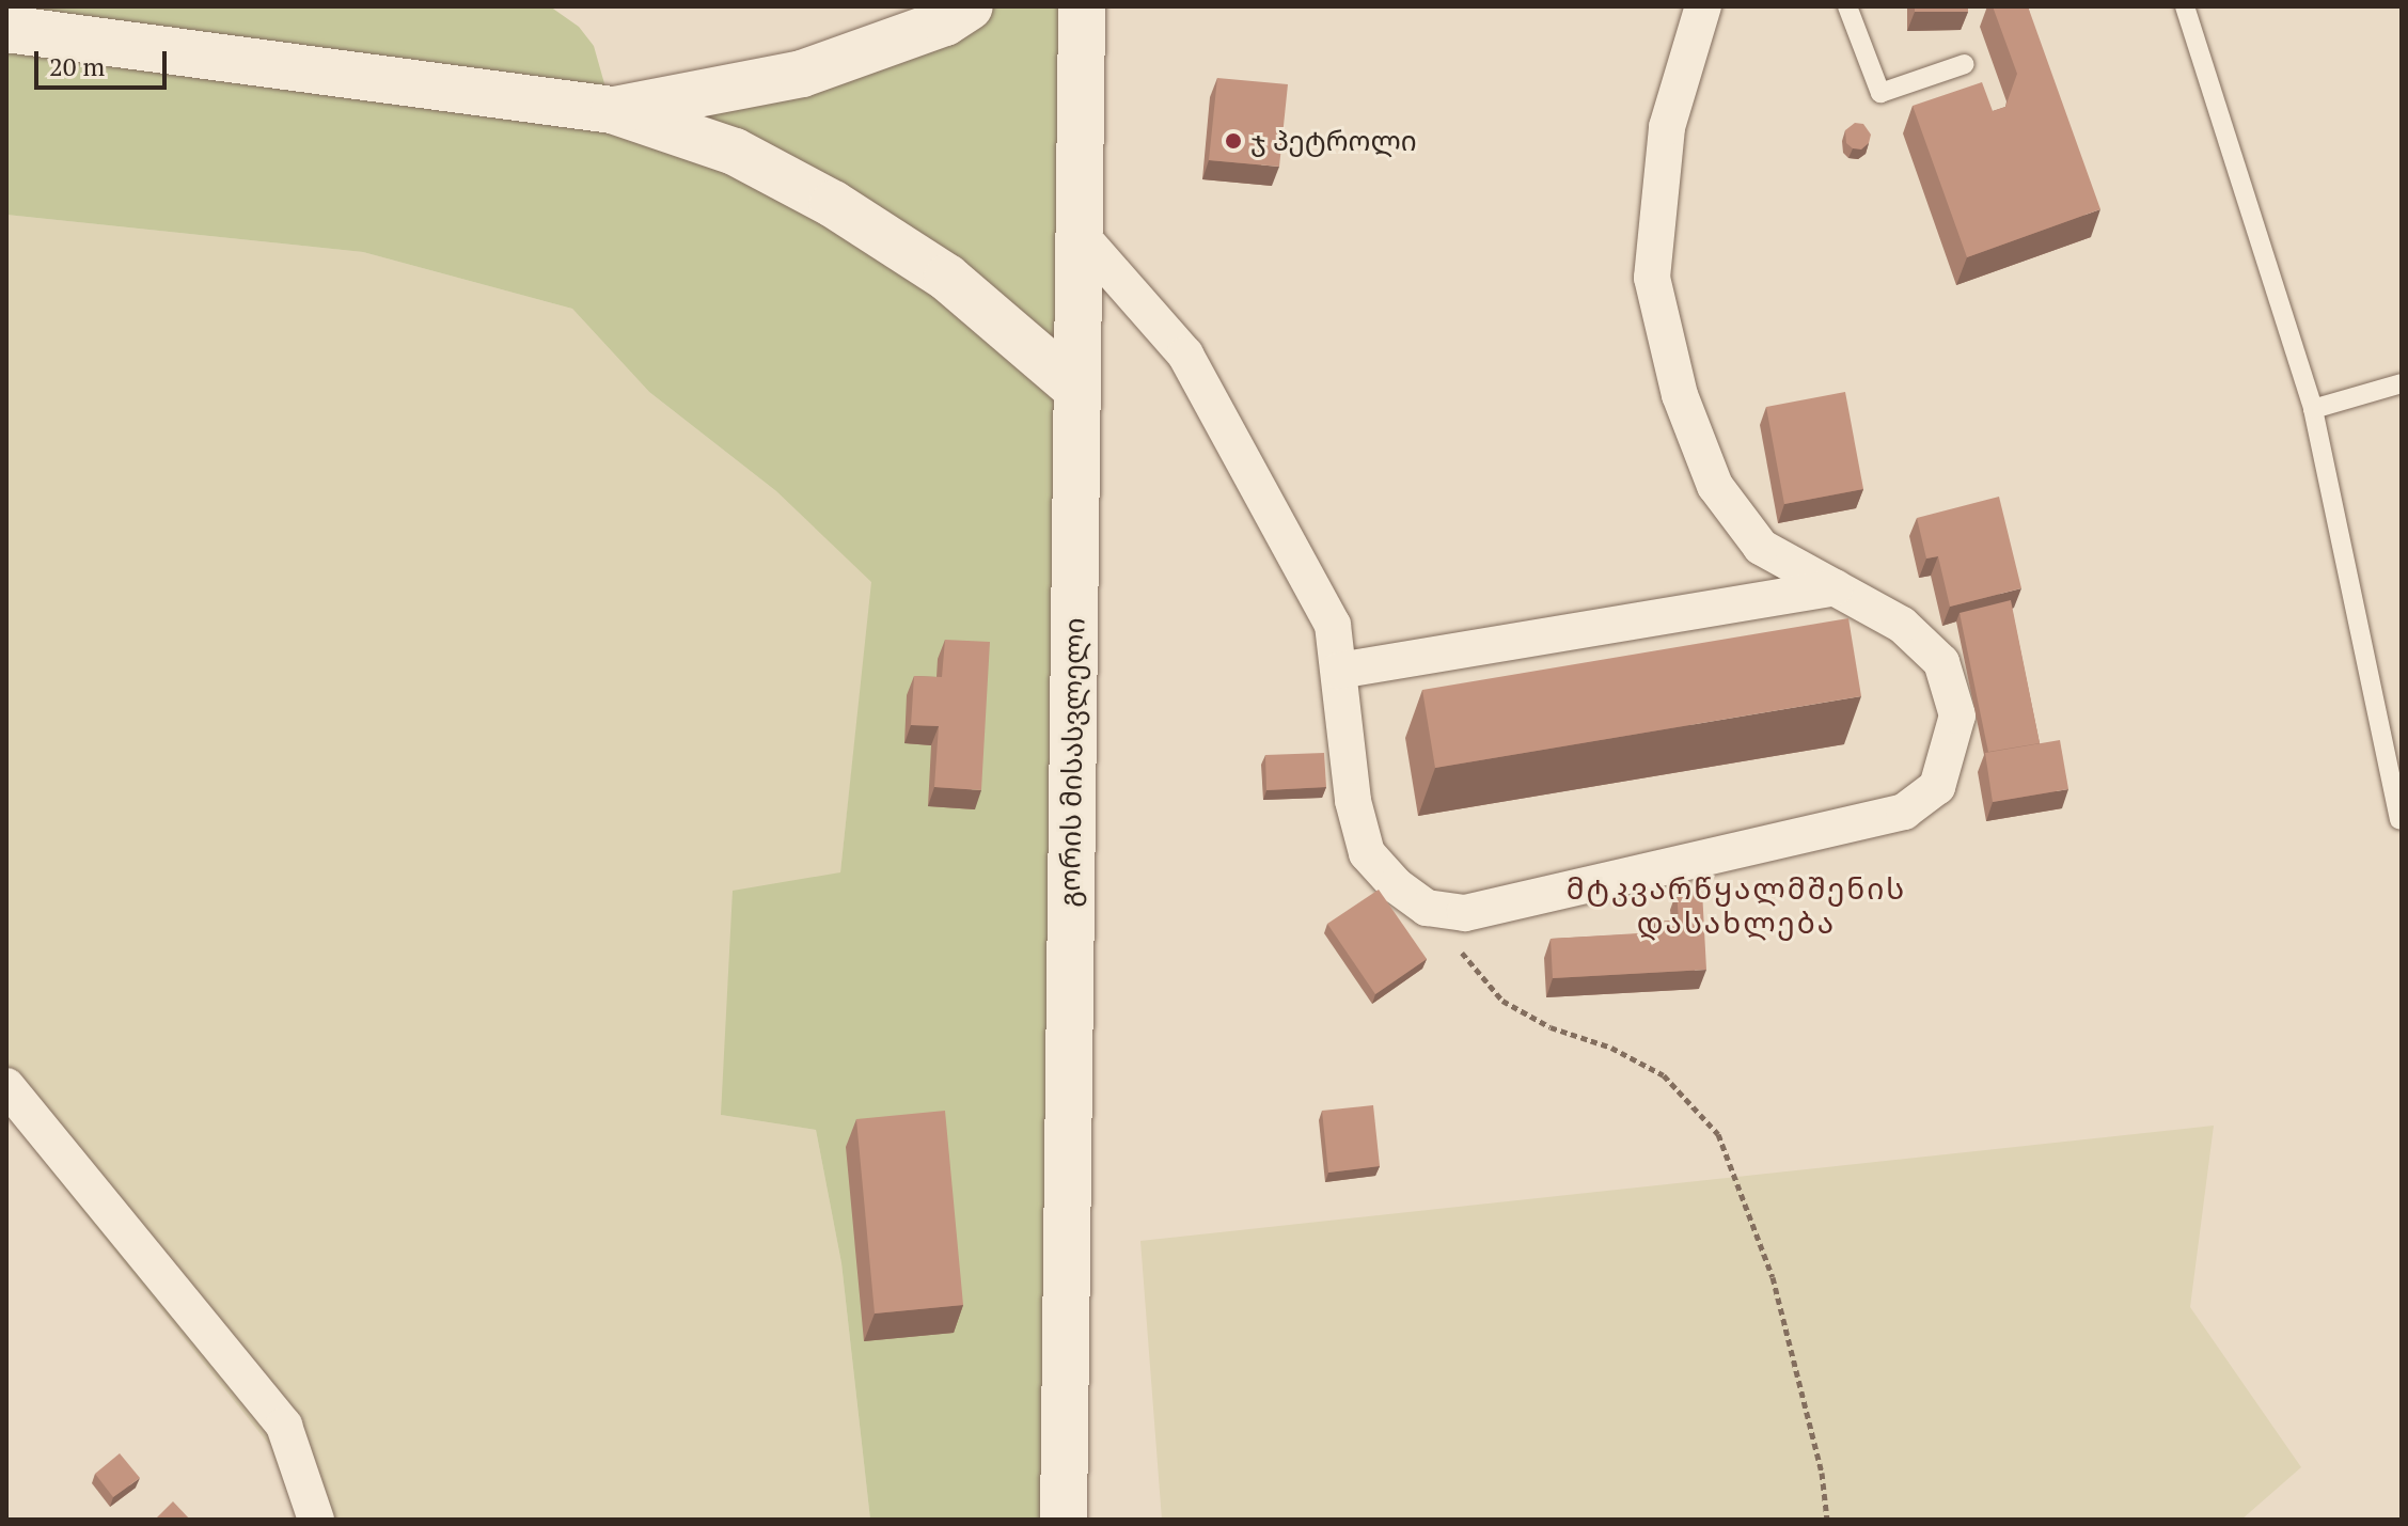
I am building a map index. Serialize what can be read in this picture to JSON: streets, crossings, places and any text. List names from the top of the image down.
{
  "streets": {
    "main road": ["გორის მისასვლელი"]
  },
  "districts": ["მტკვარწყალმშენის დასახლება"],
  "places": ["ჯ პეტროლი"],
  "scale_bar": "20 m"
}
